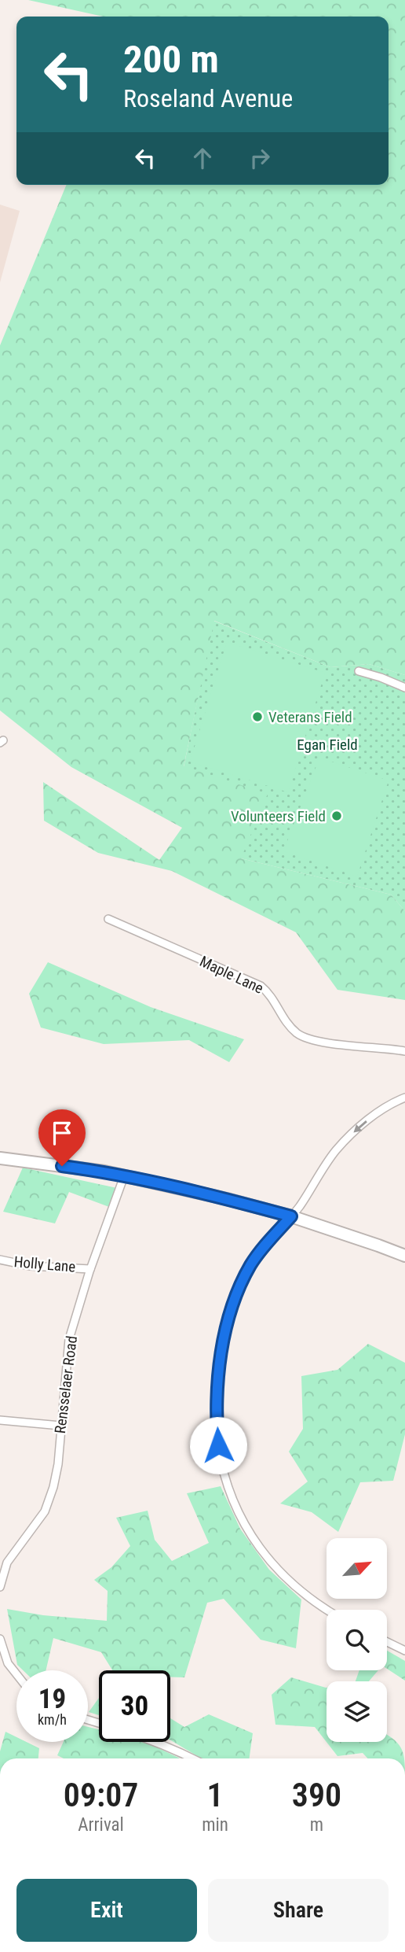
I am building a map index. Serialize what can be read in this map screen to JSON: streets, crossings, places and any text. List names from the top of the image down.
{
  "streets": {
    "street": ["Maple Lane", "Holly Lane", "Rensselaer Road"]
  },
  "crossings": [
    ["Holly Lane", "Rensselaer Road"]
  ],
  "parks": ["Egan Field"],
  "places": ["Veterans Field", "Volunteers Field"],
  "north": "top right",
  "page": {
    "turn": ["200 m", "Roseland Avenue"],
    "speed": "19 km/h",
    "limit": "30",
    "eta": [
      "09:07",
      "Arrival",
      "1",
      "min",
      "390",
      "m"
    ],
    "buttons": ["Exit", "Share"]
  }
}
